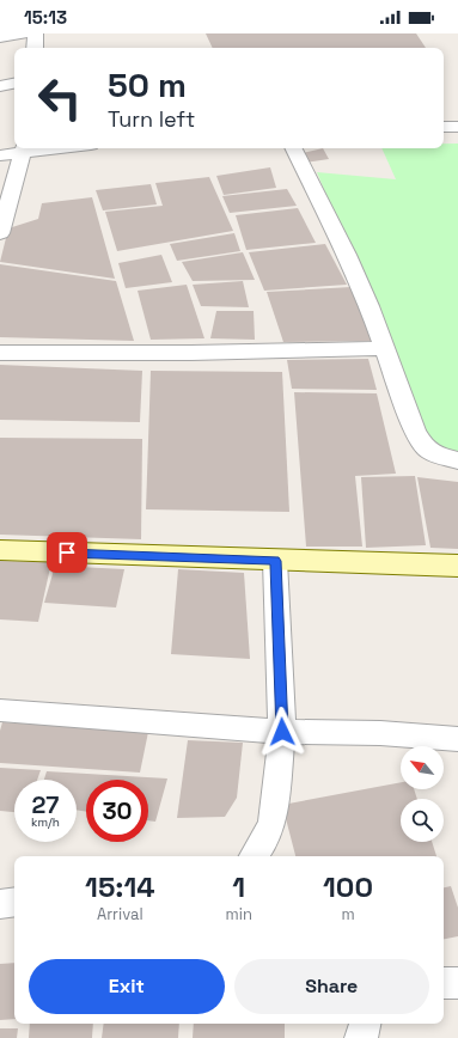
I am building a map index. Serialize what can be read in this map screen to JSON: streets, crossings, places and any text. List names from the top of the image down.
{
  "north": "top left",
  "page": {
    "status": "15:13",
    "turn": ["50 m", "Turn left"],
    "speed": "27 km/h",
    "limit": "30",
    "eta": [
      "15:14",
      "Arrival",
      "1",
      "min",
      "100",
      "m"
    ],
    "buttons": ["Exit", "Share"]
  }
}
